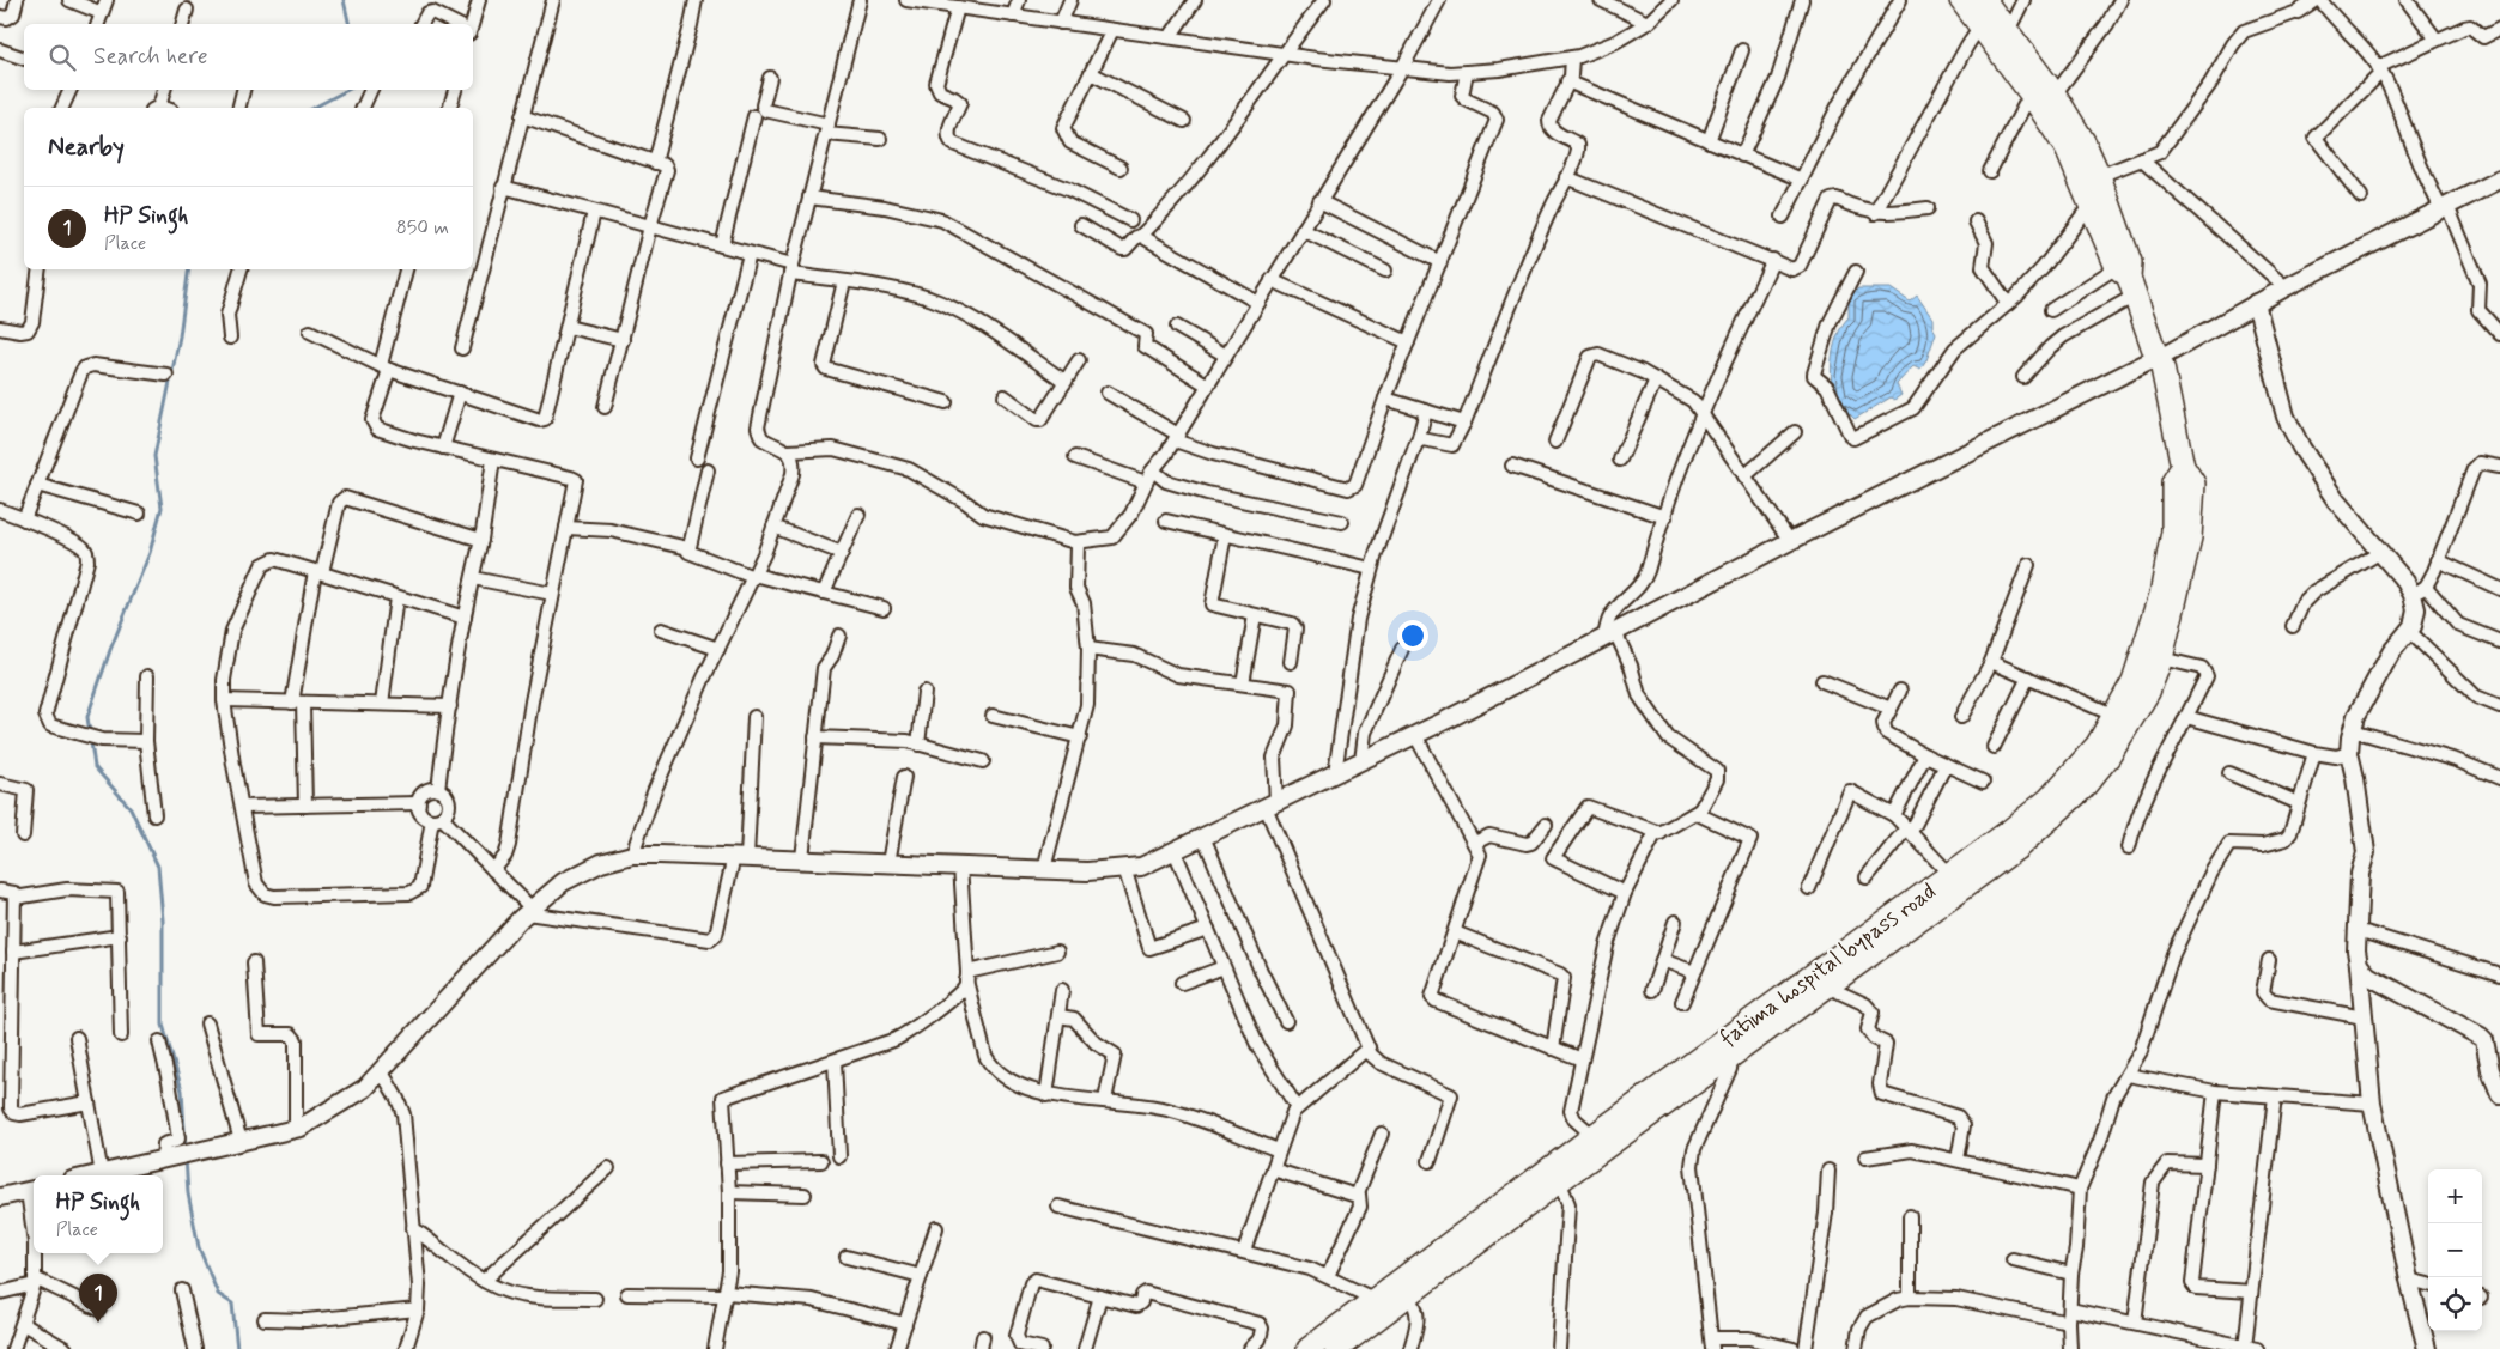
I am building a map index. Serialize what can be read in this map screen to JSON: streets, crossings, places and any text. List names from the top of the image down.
{
  "streets": {
    "highway": ["fatima hospital bypass road"]
  },
  "page": {
    "search": "Search here",
    "heading": "Nearby",
    "list": [
      {
        "mark": "1",
        "name": "HP Singh",
        "note": "Place",
        "value": "850 m"
      }
    ],
    "map_buttons": ["+", "−"],
    "popup": ["HP Singh", "Place"],
    "pins": "1"
  }
}
